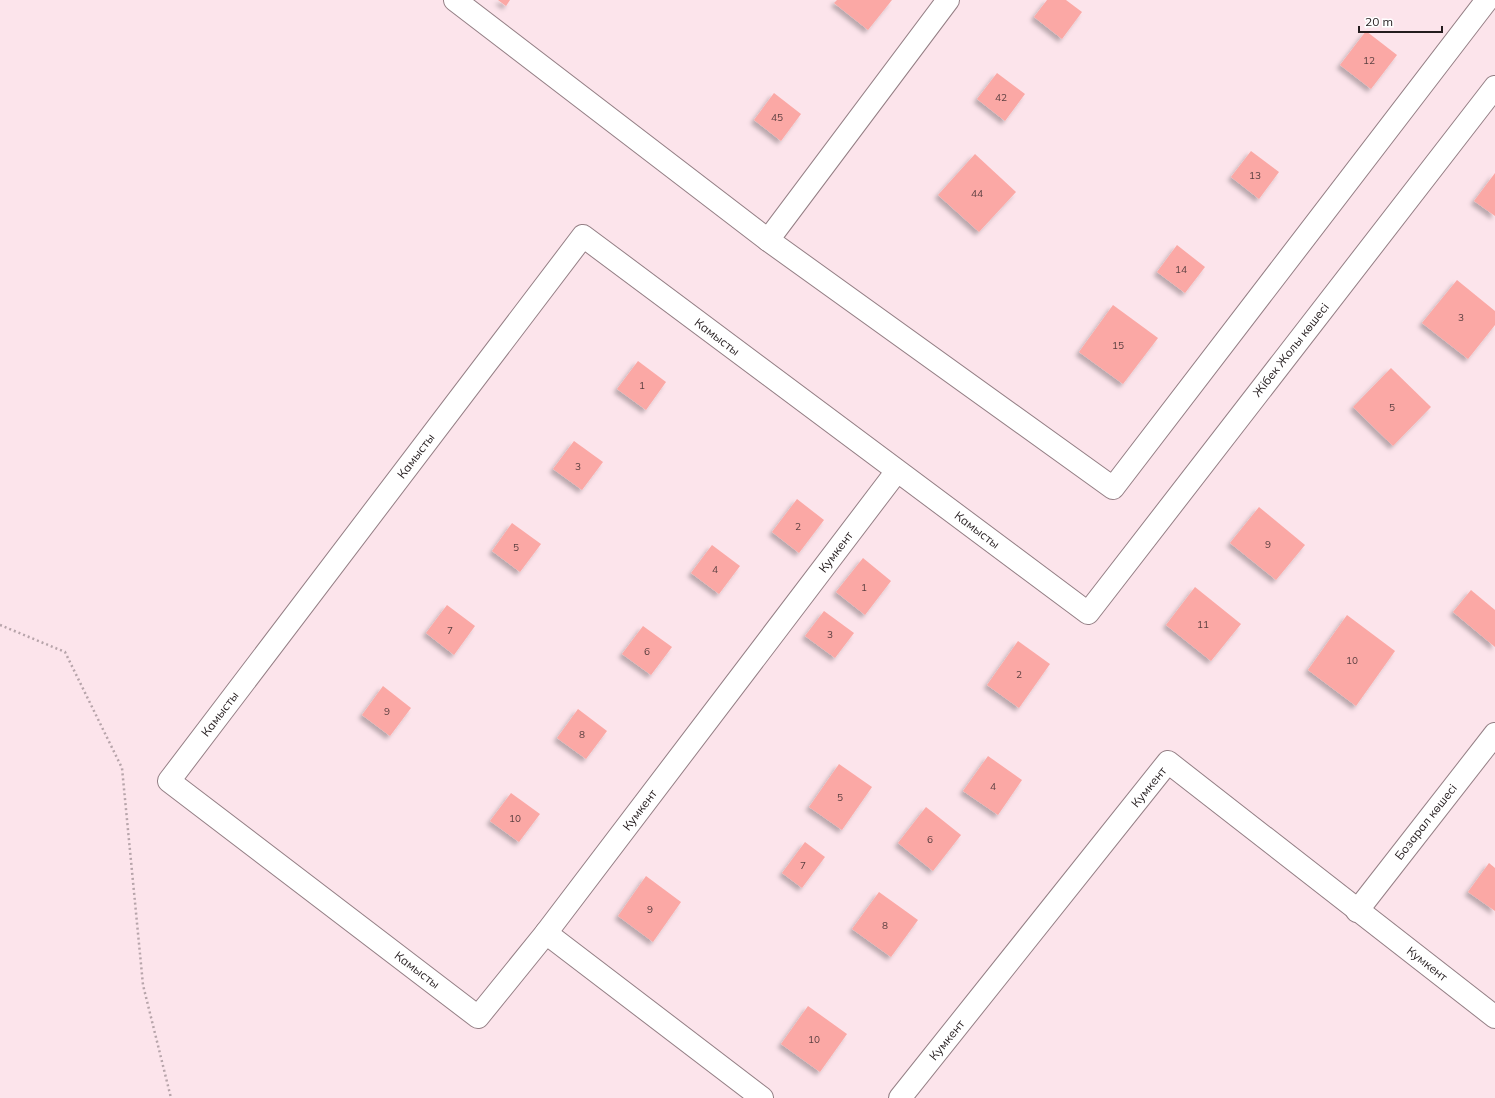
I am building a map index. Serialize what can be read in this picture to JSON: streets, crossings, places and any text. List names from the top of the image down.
{
  "streets": {
    "street": [
      "Камысты",
      "Жібек Жолы көшесі",
      "Кумкент",
      "Бозарал көшесі"
    ]
  },
  "crossings": [
    ["Камысты", "Жібек Жолы көшесі"],
    ["Камысты", "Кумкент"],
    ["Кумкент", "Бозарал көшесі"]
  ],
  "house_numbers": [
    "12",
    "42",
    "45",
    "13",
    "44",
    "14",
    "3",
    "15",
    "1",
    "5",
    "3",
    "2",
    "9",
    "5",
    "4",
    "1",
    "11",
    "7",
    "3",
    "6",
    "10",
    "2",
    "9",
    "8",
    "4",
    "5",
    "10",
    "6",
    "7",
    "9",
    "8",
    "10"
  ],
  "scale_bar": "20 m"
}
